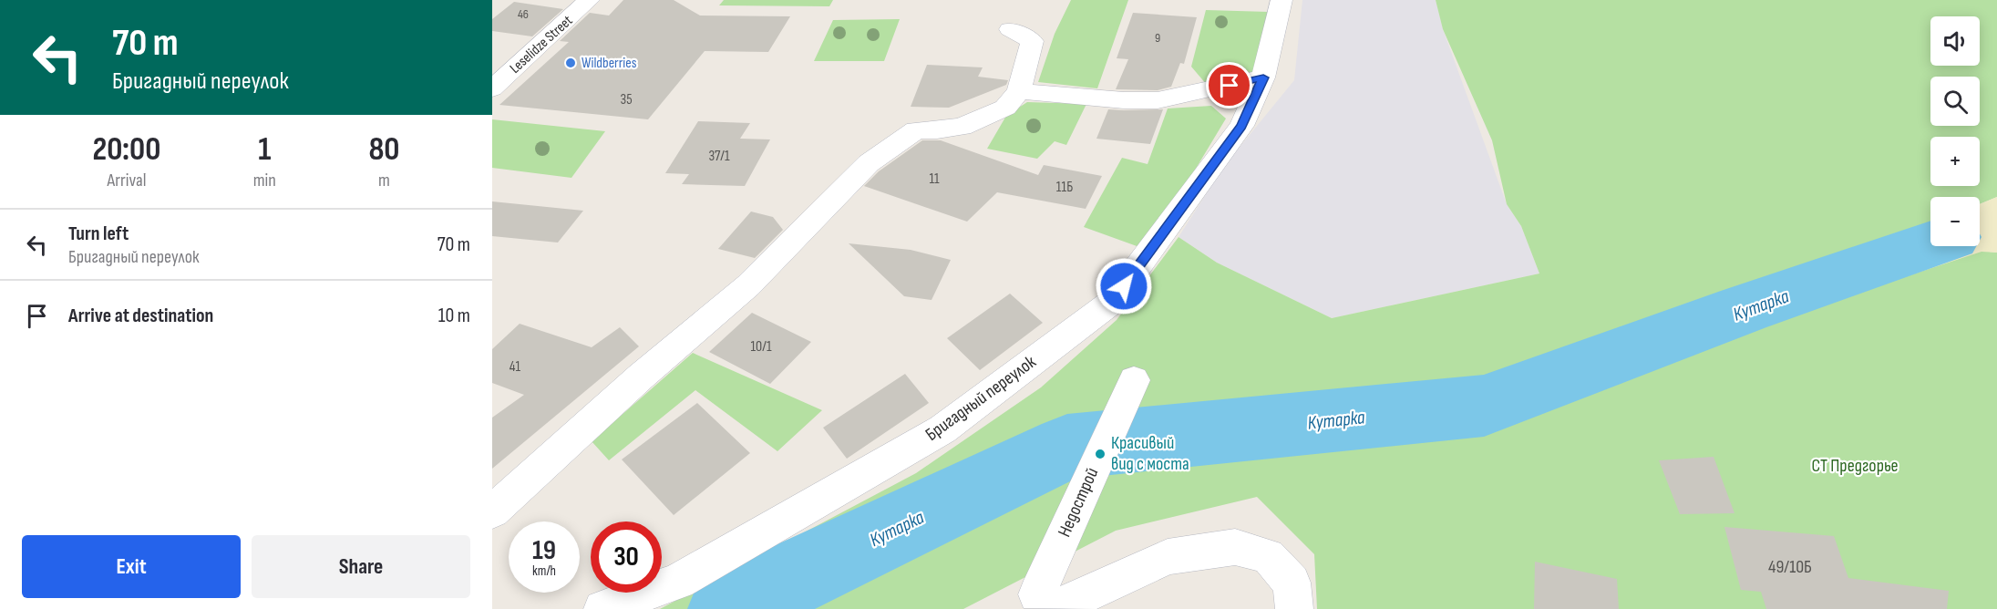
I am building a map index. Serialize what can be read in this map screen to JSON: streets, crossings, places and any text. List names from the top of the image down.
{
  "streets": {
    "street": ["Leselidze Street", "Бригадный переулок", "Недострой"]
  },
  "water": ["Кутарка"],
  "parks": ["СТ Предгорье"],
  "places": ["Wildberries", "Красивый вид с моста"],
  "house_numbers": [
    "46",
    "9",
    "35",
    "37/1",
    "11",
    "11Б",
    "10/1",
    "41",
    "49/10Б"
  ],
  "page": {
    "turn": ["70 m", "Бригадный переулок"],
    "map_buttons": ["+", "−"],
    "eta": [
      "20:00",
      "Arrival",
      "1",
      "min",
      "80",
      "m"
    ],
    "list": [
      {
        "name": "Turn left",
        "note": "Бригадный переулок",
        "value": "70 m"
      },
      {
        "name": "Arrive at destination",
        "value": "10 m"
      }
    ],
    "speed": "19 km/h",
    "limit": "30",
    "buttons": ["Exit", "Share"]
  }
}
